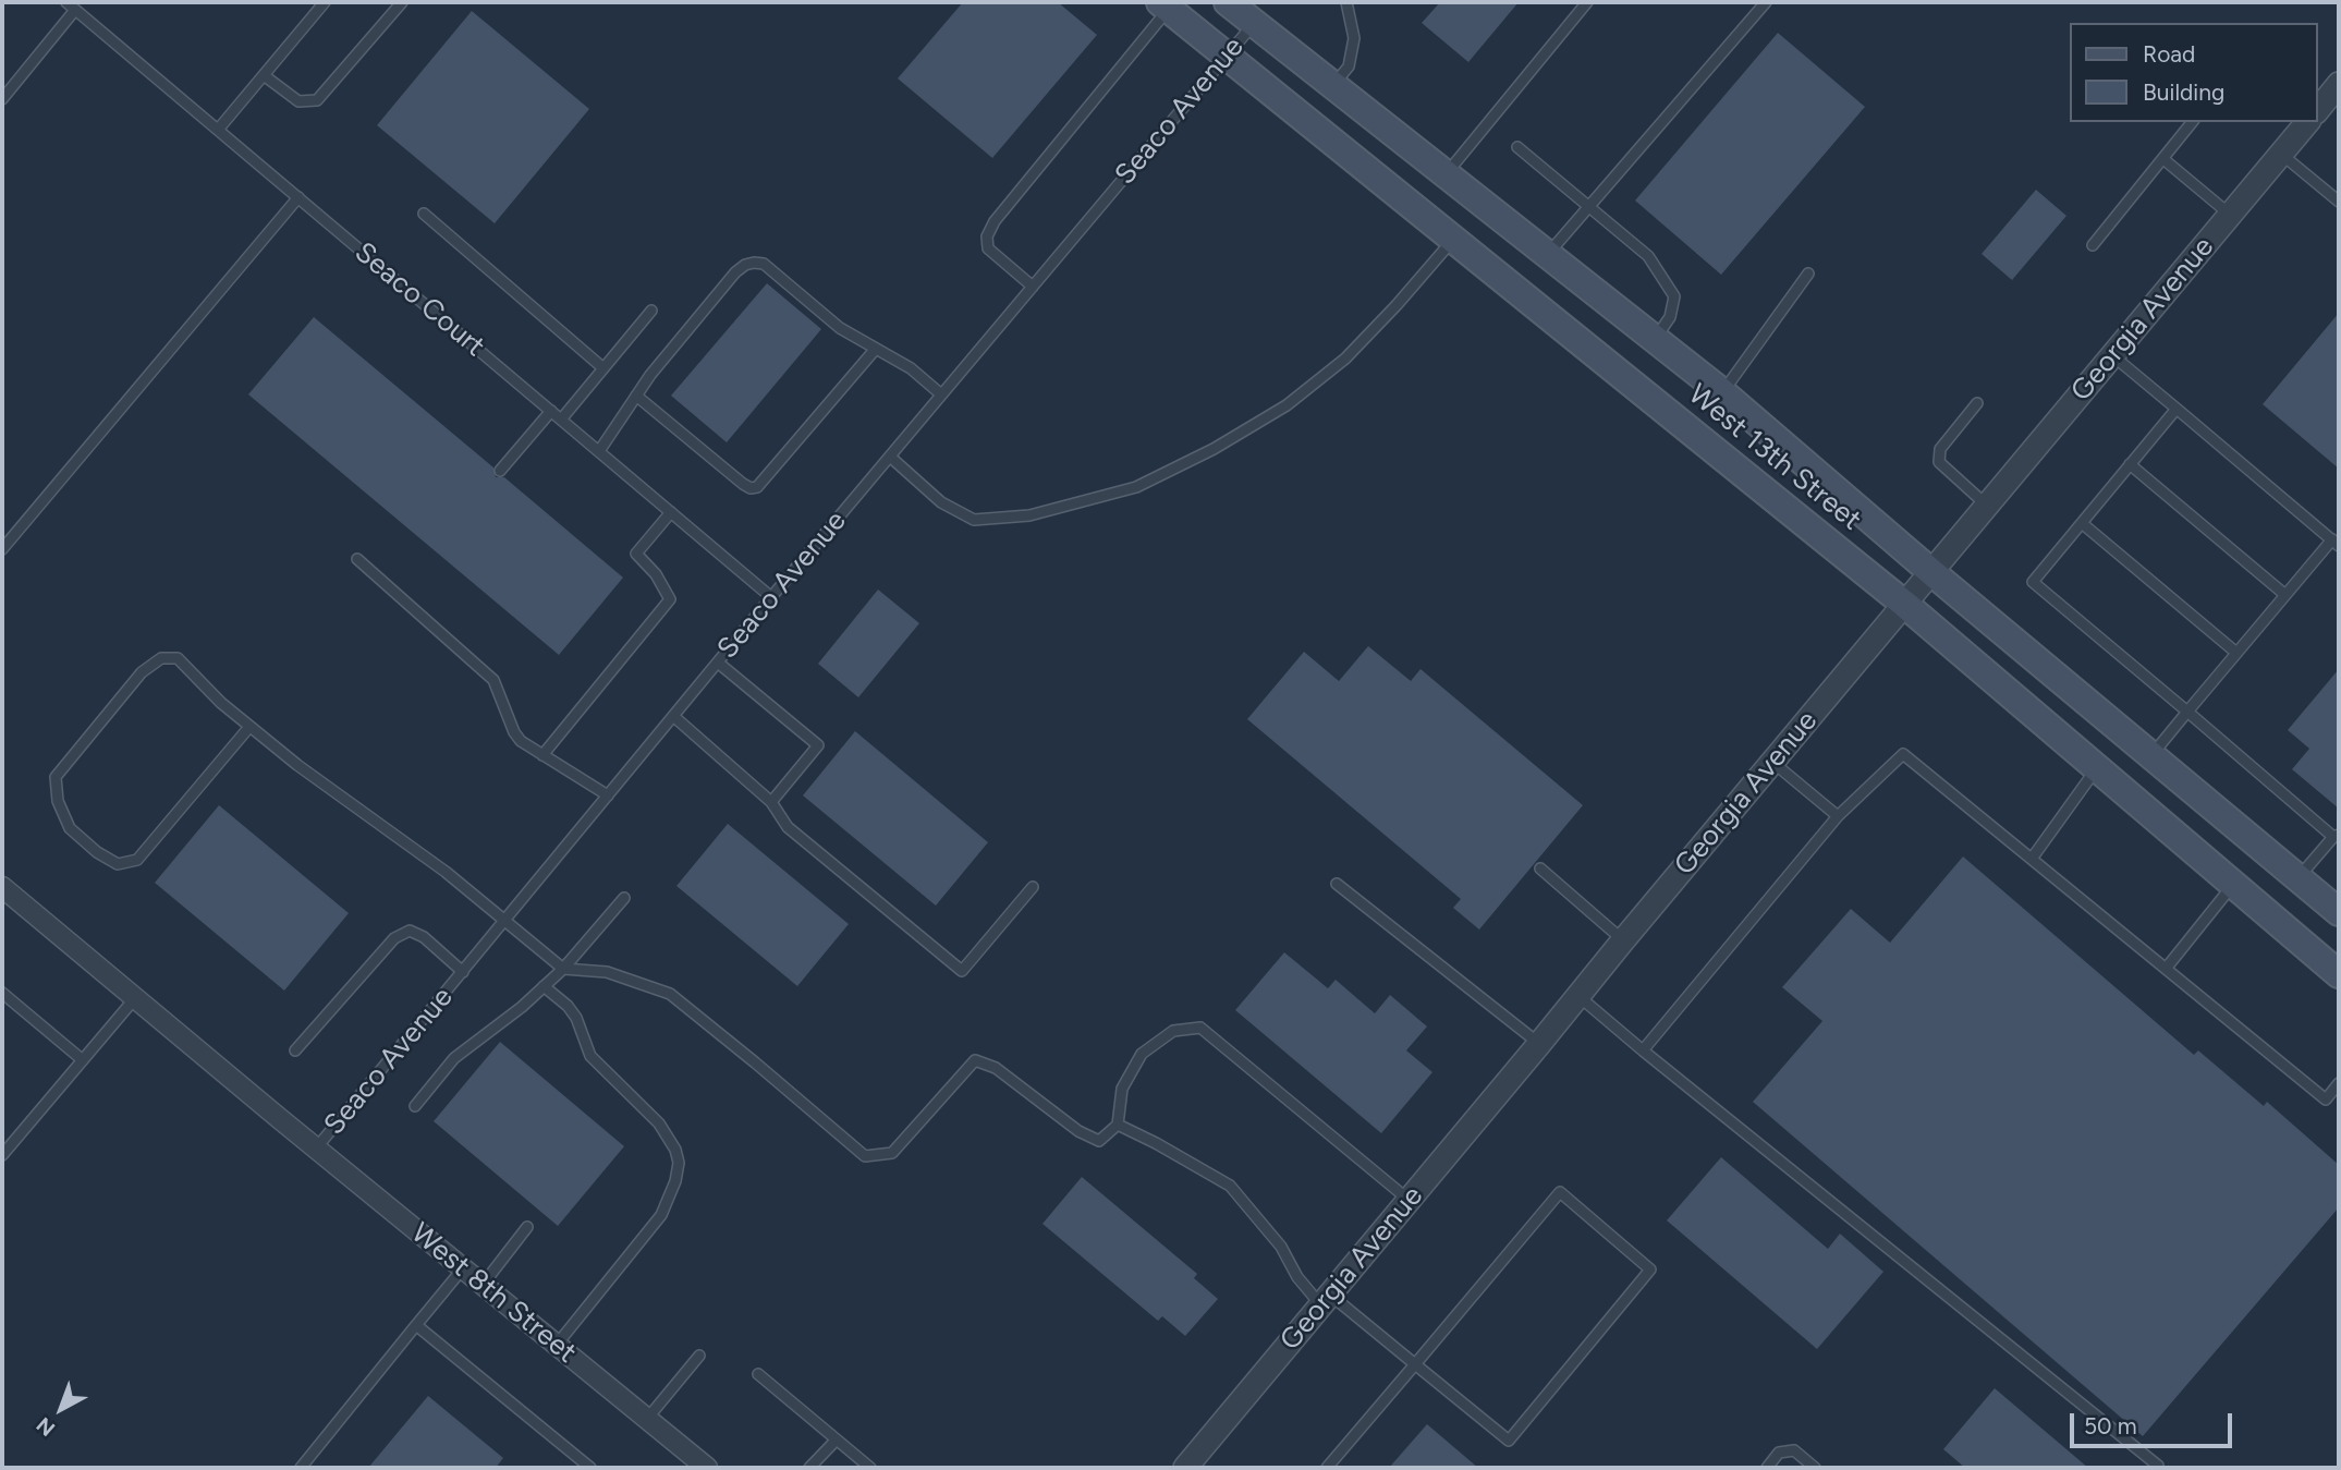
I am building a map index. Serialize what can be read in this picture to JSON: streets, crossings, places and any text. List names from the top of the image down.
{
  "streets": {
    "main road": ["West 13th Street"],
    "street": ["Georgia Avenue", "West 8th Street"],
    "lane": ["Seaco Avenue", "Seaco Court"]
  },
  "crossings": [
    ["Seaco Avenue", "Seaco Court"],
    ["Seaco Avenue", "West 13th Street"],
    ["Seaco Avenue", "West 8th Street"],
    ["Georgia Avenue", "West 13th Street"]
  ],
  "legend": ["Road", "Building"],
  "scale_bar": "50 m",
  "north": "bottom left"
}
